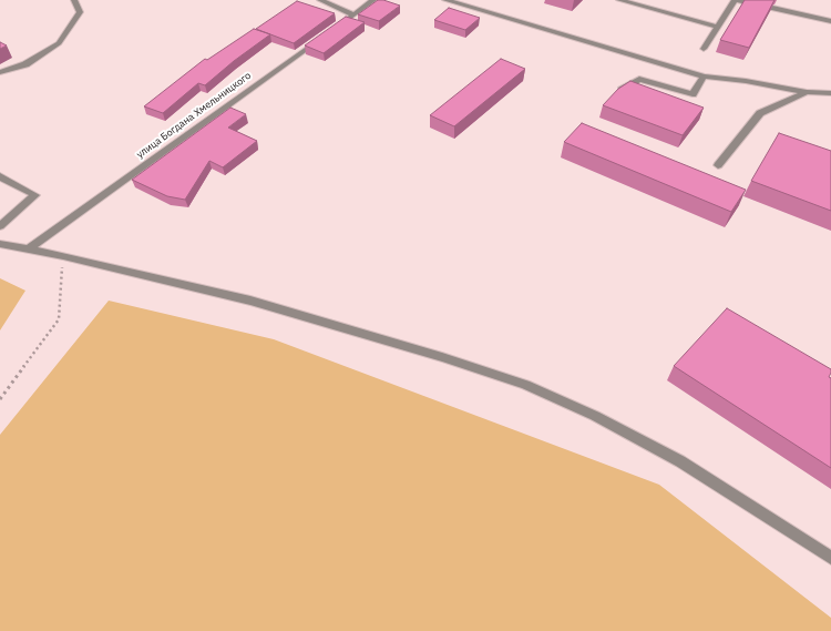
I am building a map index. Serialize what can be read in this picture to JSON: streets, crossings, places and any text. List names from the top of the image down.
{
  "streets": {
    "street": ["улица Богдана Хмельницкого"]
  }
}
